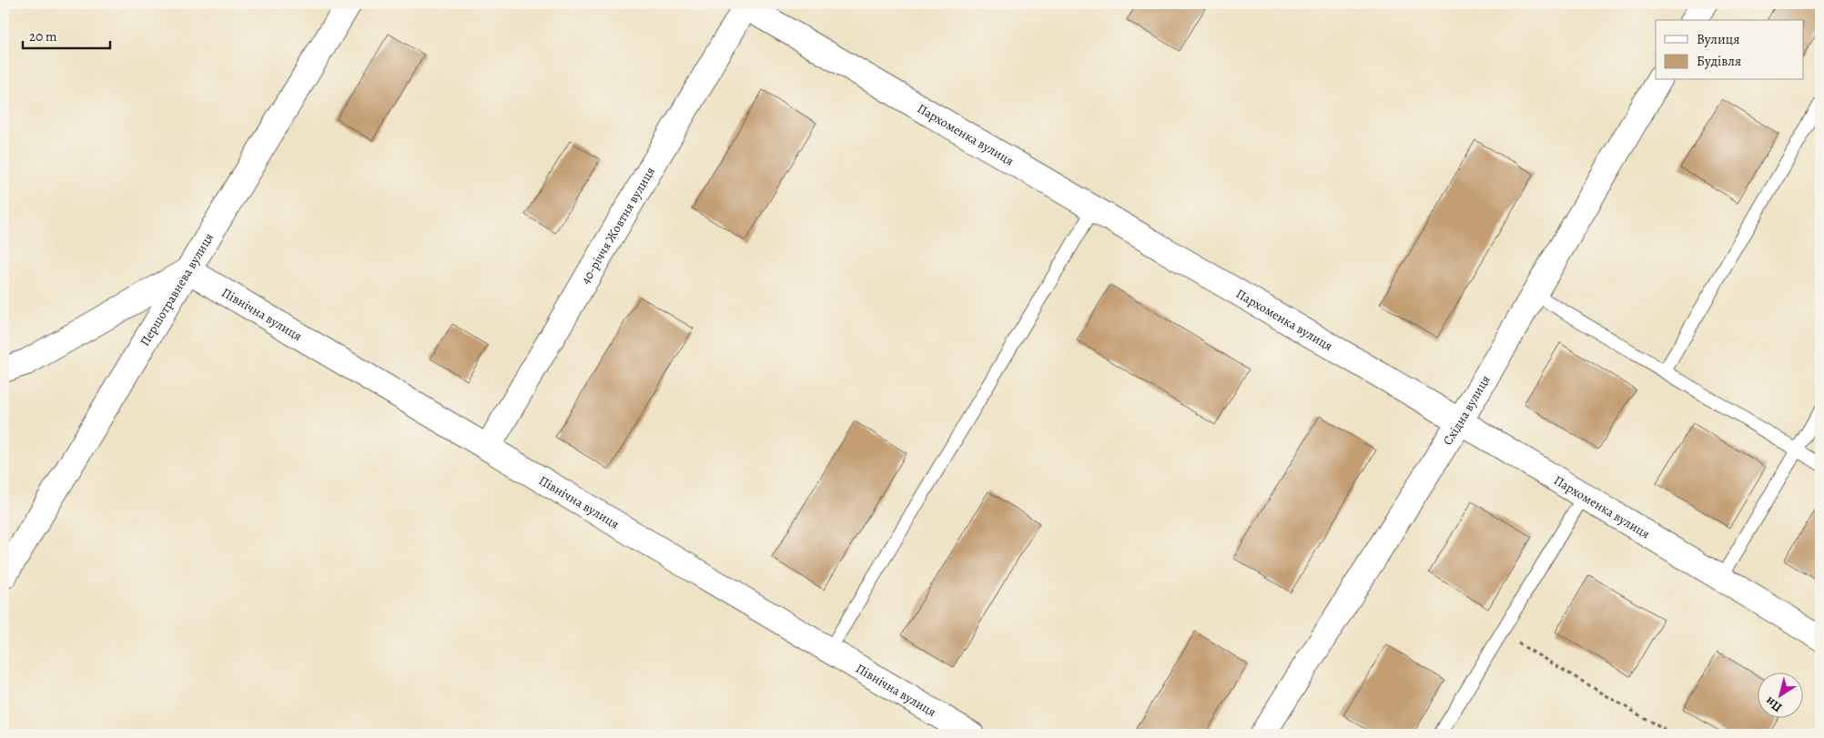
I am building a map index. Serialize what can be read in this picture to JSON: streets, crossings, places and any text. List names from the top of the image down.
{
  "streets": {
    "street": [
      "Пархоменка вулиця",
      "40-річчя Жовтня вулиця",
      "Першотравнева вулиця",
      "Північна вулиця",
      "Східна вулиця"
    ]
  },
  "crossings": [
    ["Пархоменка вулиця", "40-річчя Жовтня вулиця"],
    ["Пархоменка вулиця", "Східна вулиця"],
    ["40-річчя Жовтня вулиця", "Північна вулиця"],
    ["Першотравнева вулиця", "Північна вулиця"]
  ],
  "legend": ["Вулиця", "Будівля"],
  "scale_bar": "20 m",
  "north": "bottom left"
}
